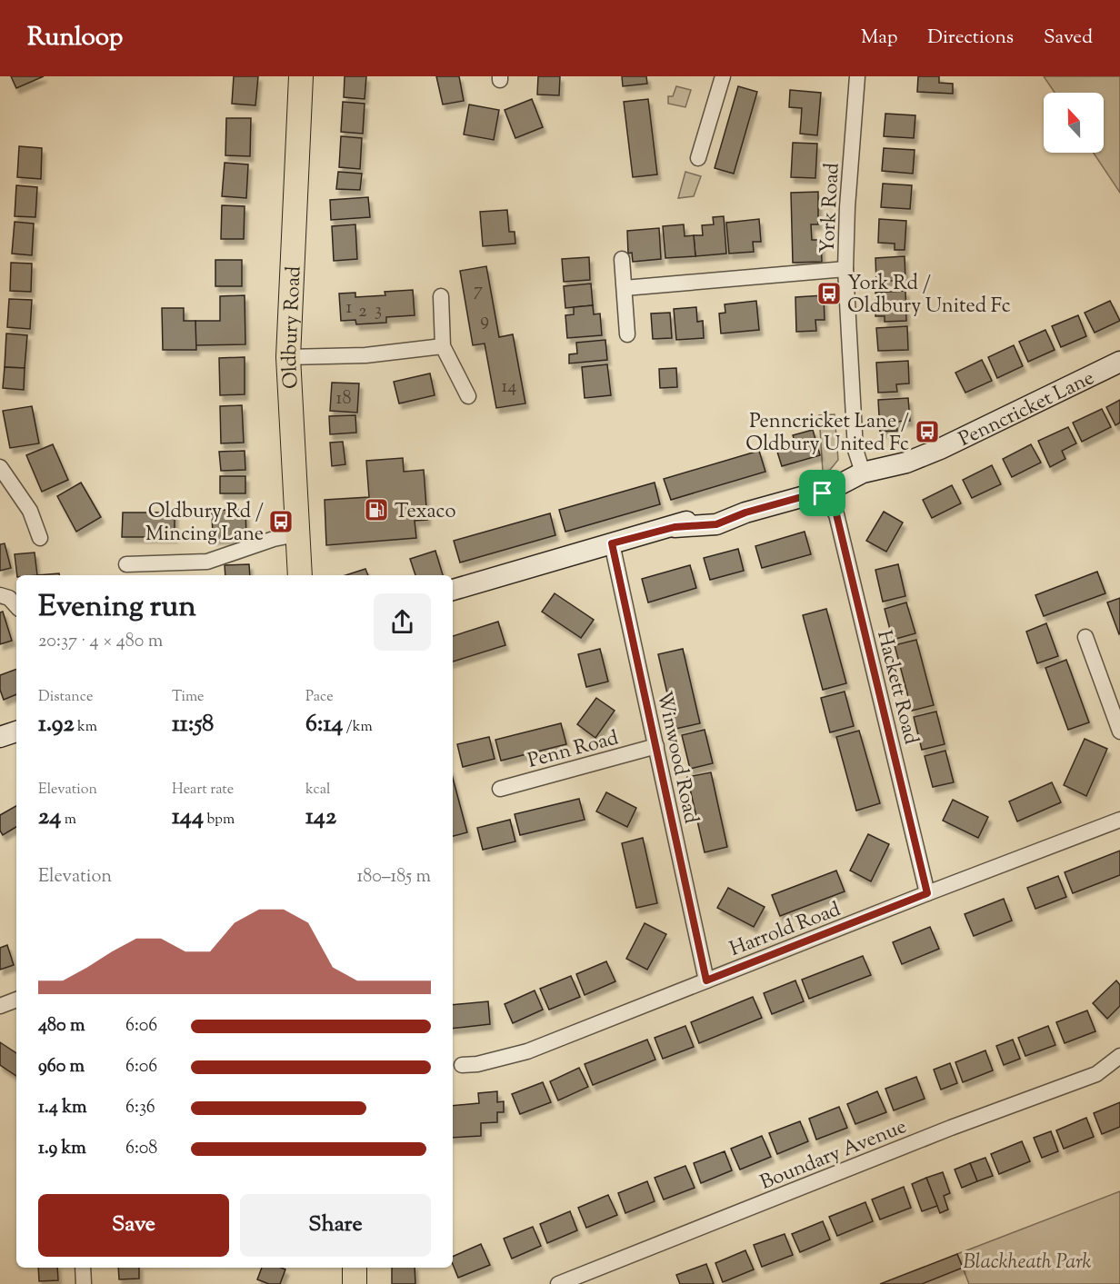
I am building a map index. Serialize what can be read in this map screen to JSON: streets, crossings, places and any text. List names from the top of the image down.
{
  "streets": {
    "main road": ["Oldbury Road"],
    "street": [
      "York Road",
      "Penncricket Lane",
      "Hackett Road",
      "Penn Road",
      "Winwood Road",
      "Harrold Road",
      "Boundary Avenue"
    ]
  },
  "crossings": [
    ["York Road", "Penncricket Lane"],
    ["Penncricket Lane", "Hackett Road"],
    ["Penncricket Lane", "Winwood Road"],
    ["Hackett Road", "Harrold Road"],
    ["Penn Road", "Winwood Road"],
    ["Winwood Road", "Harrold Road"]
  ],
  "parks": ["Blackheath Park"],
  "places": {
    "bus stop": ["York Rd / Oldbury United Fc", "Penncricket Lane / Oldbury United Fc", "Oldbury Rd / Mincing Lane"],
    "fuel station": ["Texaco"]
  },
  "house_numbers": [
    "7",
    "1",
    "3",
    "2",
    "9",
    "14",
    "18"
  ],
  "north": "top",
  "page": {
    "header": "Runloop",
    "nav": ["Map", "Directions", "Saved"],
    "heading": ["Evening run", "20:37 · 4 × 480 m"],
    "stats": [
      ["Distance", "1.92 km"],
      ["Time", "11:58"],
      ["Pace", "6:14 /km"],
      ["Elevation", "24 m"],
      ["Heart rate", "144 bpm"],
      ["kcal", "142"]
    ],
    "chart": ["Elevation", "180–185 m"],
    "list": [
      {
        "name": "480 m",
        "note": "6:06"
      },
      {
        "name": "960 m",
        "note": "6:06"
      },
      {
        "name": "1.4 km",
        "note": "6:36"
      },
      {
        "name": "1.9 km",
        "note": "6:08"
      }
    ],
    "buttons": ["Save", "Share"]
  }
}
